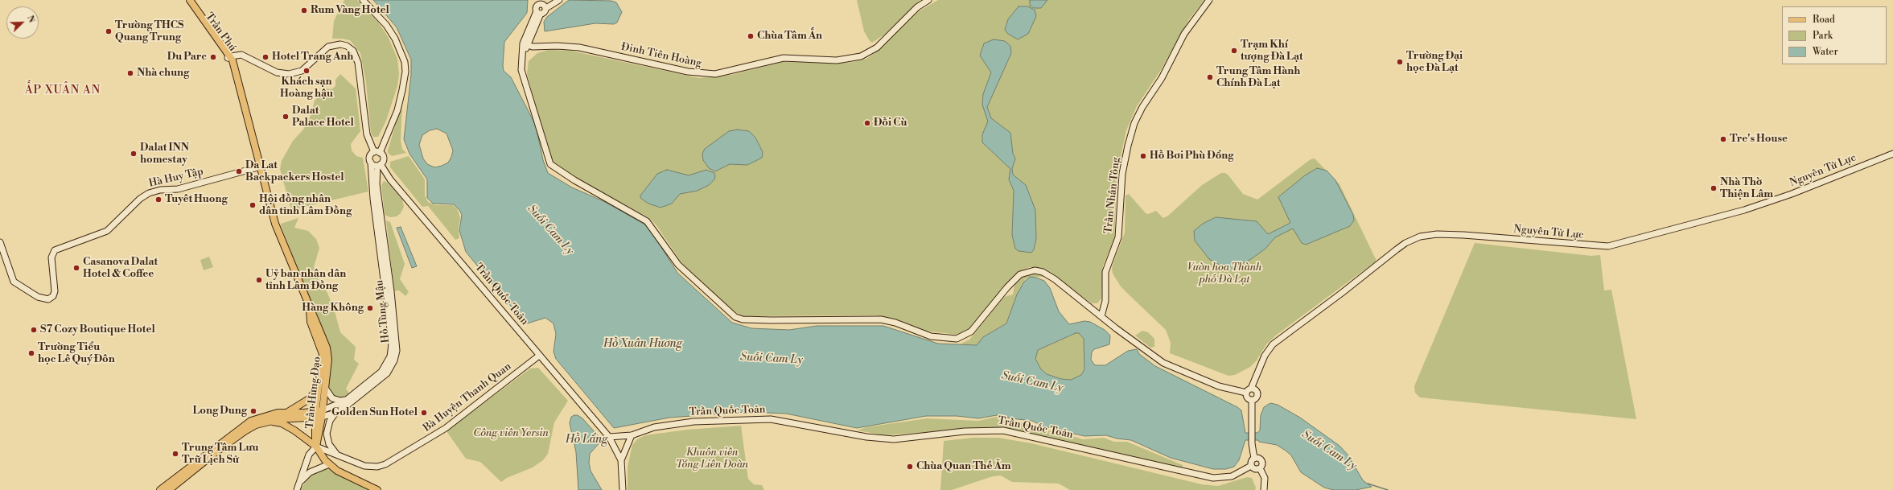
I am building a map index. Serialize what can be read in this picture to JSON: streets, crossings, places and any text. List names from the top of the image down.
{
  "streets": {
    "main road": [
      "Trần Phú",
      "Đinh Tiên Hoàng",
      "Nguyên Tử Lực",
      "Hà Huy Tập",
      "Trần Nhân Tông",
      "Trần Quốc Toản",
      "Hồ Tùng Mậu",
      "Trần Hưng Đạo",
      "Bà Huyện Thanh Quan"
    ]
  },
  "crossings": [
    ["Trần Phú", "Hà Huy Tập"],
    ["Trần Phú", "Trần Hưng Đạo"],
    ["Hà Huy Tập", "Trần Hưng Đạo"],
    ["Trần Quốc Toản", "Hồ Tùng Mậu"],
    ["Trần Quốc Toản", "Bà Huyện Thanh Quan"],
    ["Hồ Tùng Mậu", "Trần Hưng Đạo"],
    ["Trần Hưng Đạo", "Bà Huyện Thanh Quan"]
  ],
  "districts": ["ẤP XUÂN AN"],
  "water": ["Suối Cam Ly", "Hồ Xuân Hương", "Hồ Lắng"],
  "parks": ["Vườn hoa Thành phố Đà Lạt", "Công viên Yersin", "Khuôn viên Tổng Liên Đoàn"],
  "places": [
    "Rum Vàng Hotel",
    "Trường THCS Quang Trung",
    "Chùa Tâm Ấn",
    "Trạm Khí tượng Đà Lạt",
    "Du Parc",
    "Hotel Trang Anh",
    "Trường Đại học Đà Lạt",
    "Khách sạn Hoàng hậu",
    "Nhà chung",
    "Trung Tâm Hành Chính Đà Lạt",
    "Dalat Palace Hotel",
    "Đồi Cù",
    "Tre's House",
    "Dalat INN homestay",
    "Hồ Bơi Phù Đổng",
    "Da Lat Backpackers Hostel",
    "Nhà Thờ Thiện Lâm",
    "Tuyêt Huong",
    "Hội đồng nhân dân tỉnh Lâm Đồng",
    "Casanova Dalat Hotel & Coffee",
    "Uỷ ban nhân dân tỉnh Lâm Đồng",
    "Hàng Không",
    "S7 Cozy Boutique Hotel",
    "Trường Tiểu học Lê Quý Đôn",
    "Long Dung",
    "Golden Sun Hotel",
    "Trung Tâm Lưu Trữ Lịch Sử",
    "Chùa Quan Thế Âm"
  ],
  "legend": ["Road", "Park", "Water"],
  "north": "top right"
}
